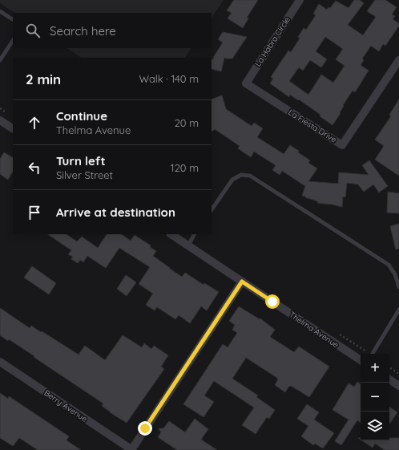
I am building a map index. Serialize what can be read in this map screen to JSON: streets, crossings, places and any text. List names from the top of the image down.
{
  "streets": {
    "street": [
      "La Habra Circle",
      "La Fiesta Drive",
      "Thelma Avenue",
      "Berry Avenue"
    ]
  },
  "crossings": [
    ["La Habra Circle", "La Fiesta Drive"]
  ],
  "page": {
    "search": "Search here",
    "heading": ["2 min", "Walk · 140 m"],
    "list": [
      ["Continue", "Thelma Avenue", "20 m"],
      ["Turn left", "Silver Street", "120 m"],
      "Arrive at destination"
    ],
    "map_buttons": ["+", "−"]
  }
}
